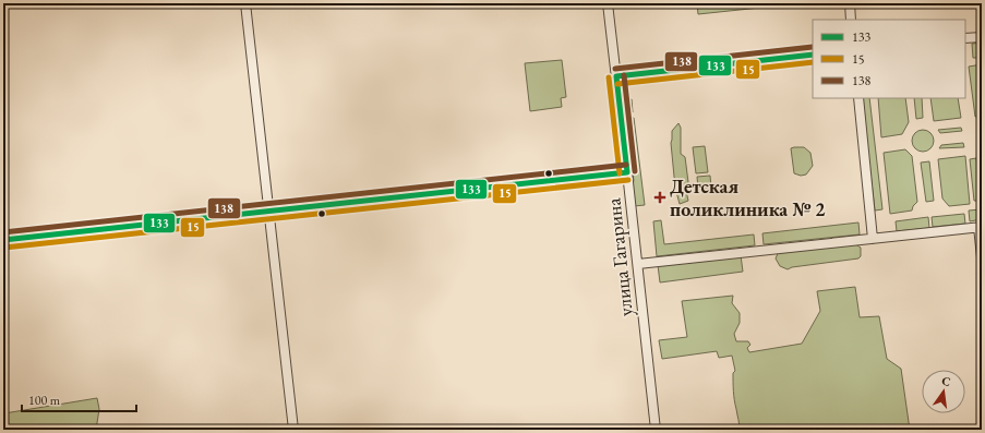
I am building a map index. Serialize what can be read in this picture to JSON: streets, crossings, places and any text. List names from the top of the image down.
{
  "streets": {
    "street": ["улица Гагарина"]
  },
  "places": {
    "health": ["Детская поликлиника № 2"]
  },
  "lines": ["transit line 138", "transit line 133", "transit line 15"],
  "legend": ["133", "15", "138"],
  "scale_bar": "100 m",
  "north": "top"
}
